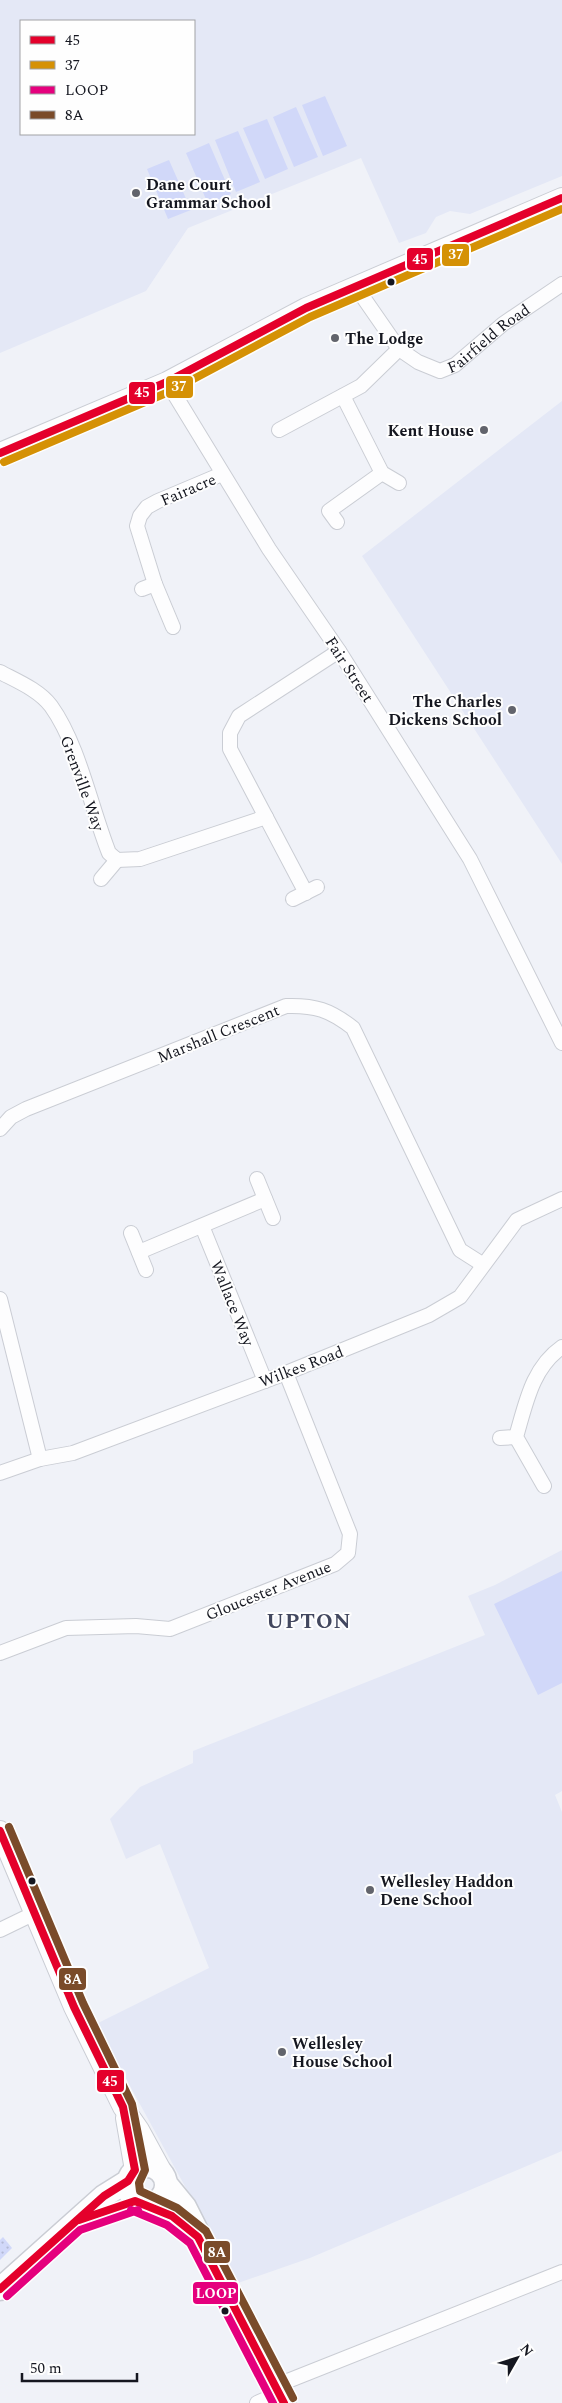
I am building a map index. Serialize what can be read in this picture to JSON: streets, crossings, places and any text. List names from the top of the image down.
{
  "streets": {
    "street": [
      "Fairfield Road",
      "Fairacre",
      "Fair Street",
      "Grenville Way",
      "Marshall Crescent",
      "Wallace Way",
      "Wilkes Road",
      "Gloucester Avenue"
    ]
  },
  "crossings": [
    ["Fairacre", "Fair Street"],
    ["Marshall Crescent", "Wilkes Road"],
    ["Wallace Way", "Wilkes Road"],
    ["Wilkes Road", "Gloucester Avenue"]
  ],
  "districts": ["UPTON"],
  "places": [
    "Dane Court Grammar School",
    "The Lodge",
    "Kent House",
    "The Charles Dickens School",
    "Wellesley Haddon Dene School",
    "Wellesley House School"
  ],
  "lines": [
    "transit line 45",
    "transit line 37",
    "transit line 8A",
    "transit line LOOP"
  ],
  "legend": [
    "45",
    "37",
    "LOOP",
    "8A"
  ],
  "scale_bar": "50 m",
  "north": "top right"
}
